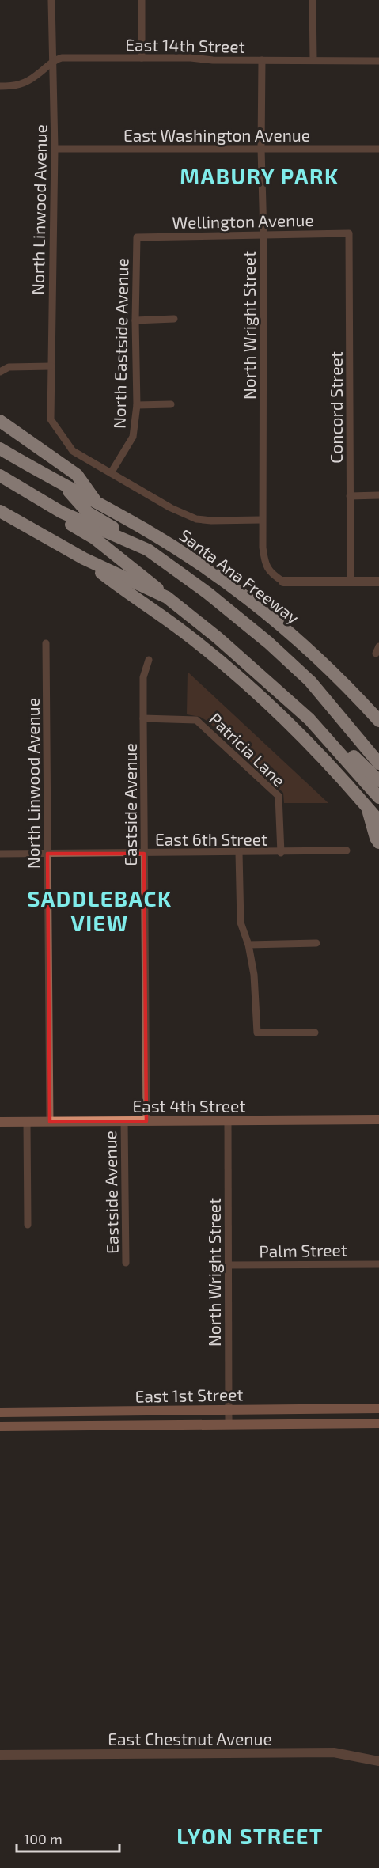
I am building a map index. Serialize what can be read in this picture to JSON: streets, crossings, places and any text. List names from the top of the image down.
{
  "streets": {
    "highway": ["Santa Ana Freeway"],
    "main road": ["East 4th Street", "East 1st Street"],
    "street": [
      "East 14th Street",
      "East Washington Avenue",
      "North Linwood Avenue",
      "Wellington Avenue",
      "North Wright Street",
      "North Eastside Avenue",
      "Concord Street",
      "Patricia Lane",
      "Eastside Avenue",
      "East 6th Street",
      "Palm Street",
      "East Chestnut Avenue"
    ]
  },
  "crossings": [
    ["East 14th Street", "North Linwood Avenue"],
    ["East 14th Street", "North Wright Street"],
    ["East Washington Avenue", "North Linwood Avenue"],
    ["East Washington Avenue", "North Wright Street"],
    ["North Linwood Avenue", "North Eastside Avenue"],
    ["North Linwood Avenue", "East 6th Street"],
    ["North Linwood Avenue", "East 4th Street"],
    ["Wellington Avenue", "North Wright Street"],
    ["Wellington Avenue", "North Eastside Avenue"],
    ["Wellington Avenue", "Concord Street"],
    ["North Wright Street", "East 4th Street"],
    ["North Wright Street", "Palm Street"],
    ["North Wright Street", "East 1st Street"],
    ["Patricia Lane", "Eastside Avenue"],
    ["Patricia Lane", "East 6th Street"],
    ["Eastside Avenue", "East 6th Street"],
    ["Eastside Avenue", "East 4th Street"]
  ],
  "districts": ["MABURY PARK", "SADDLEBACK VIEW", "LYON STREET"],
  "scale_bar": "100 m"
}
